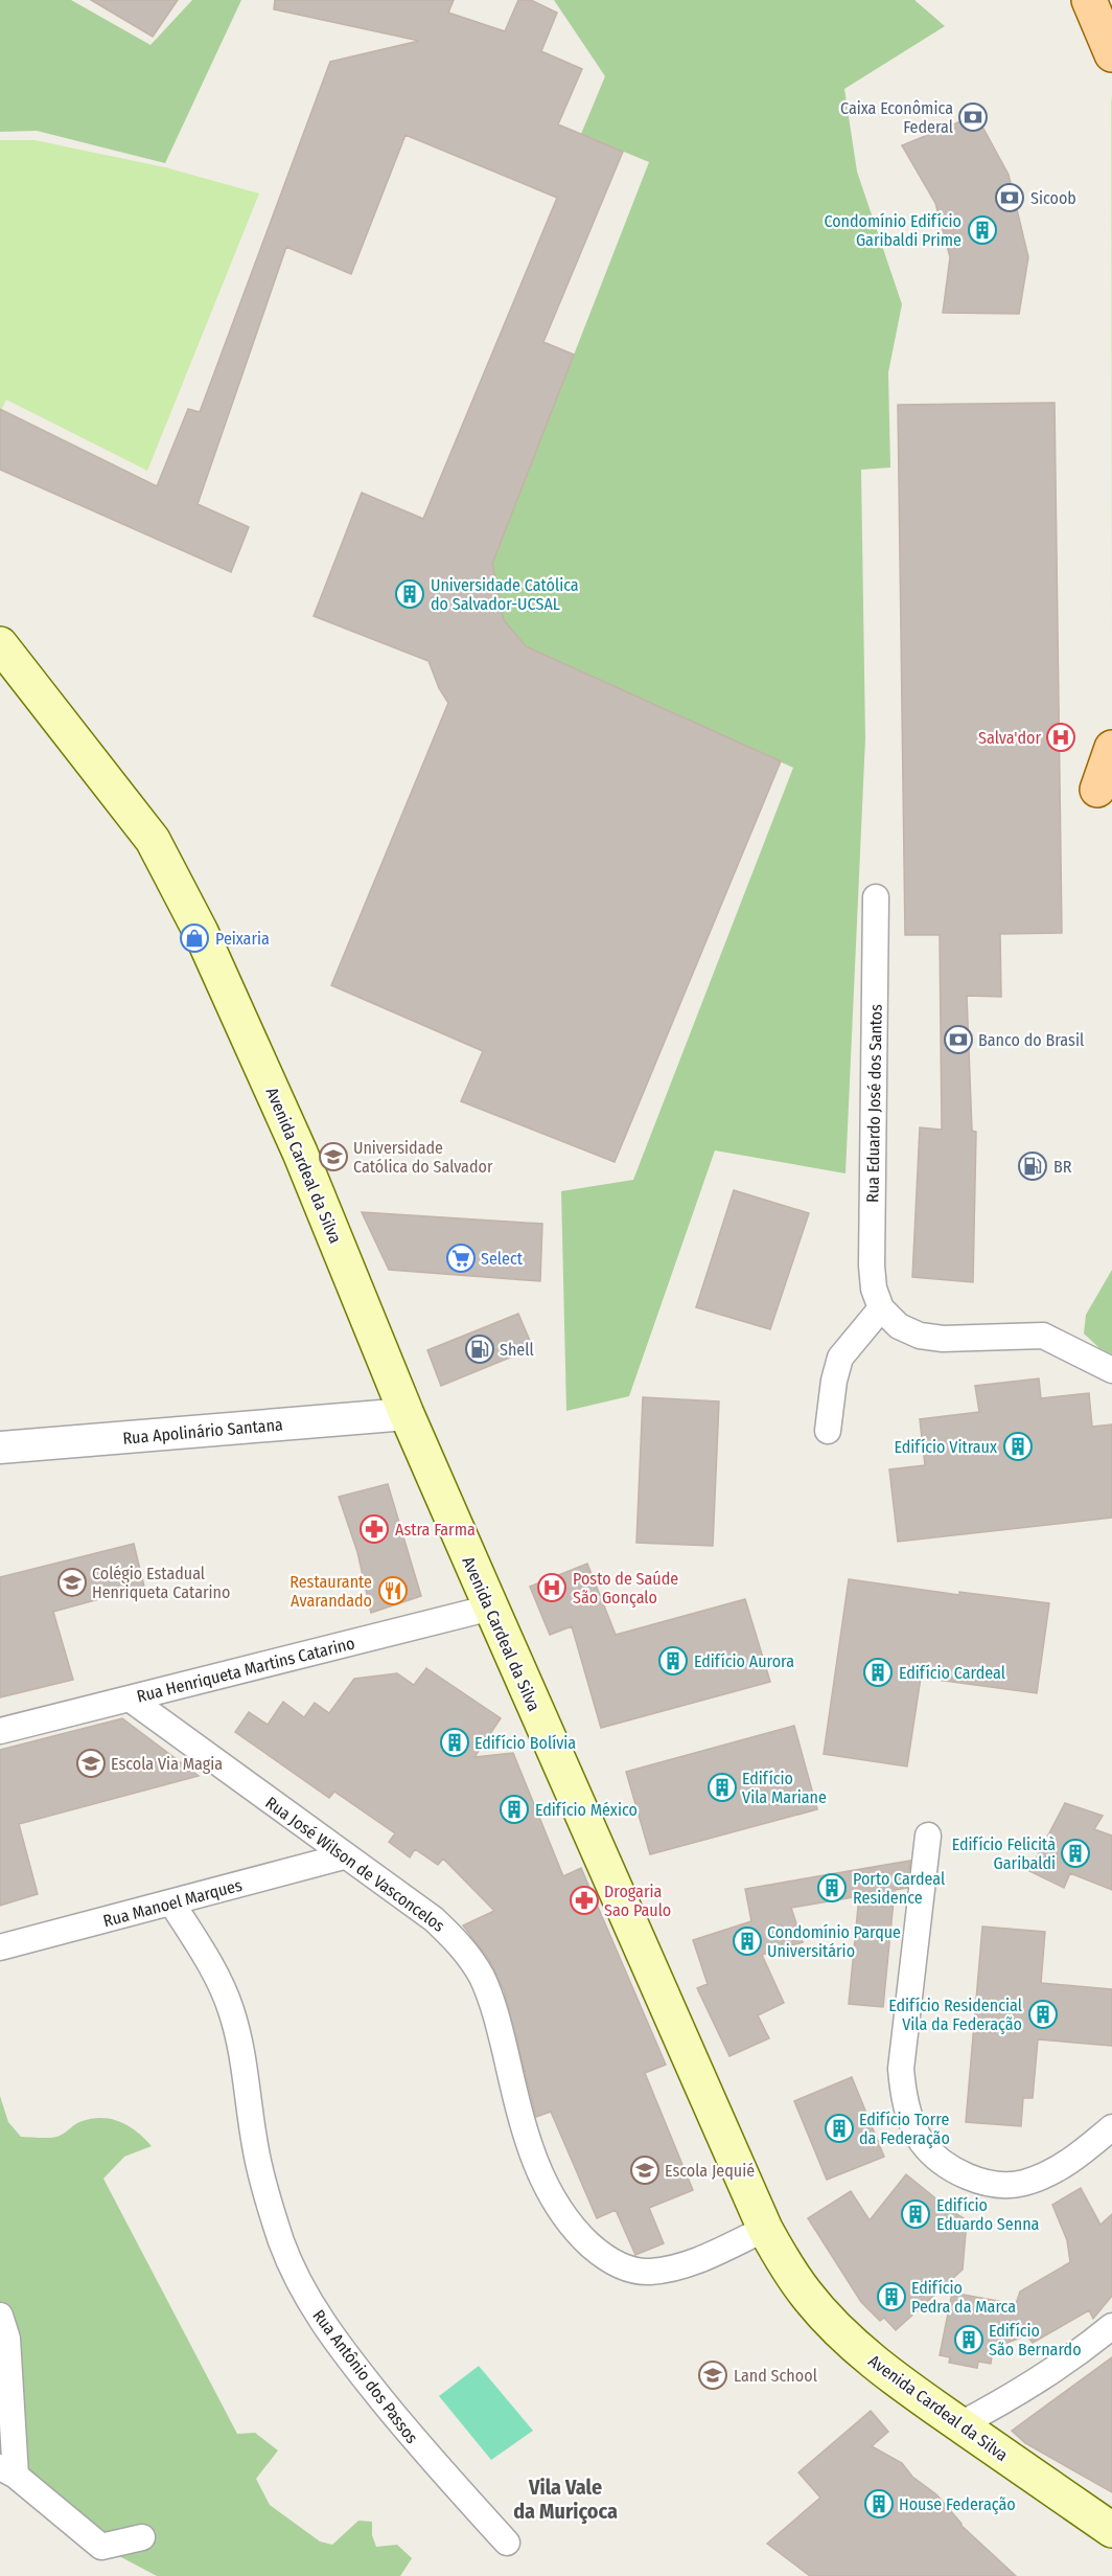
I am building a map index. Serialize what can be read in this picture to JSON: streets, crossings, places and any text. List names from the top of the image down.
{
  "streets": {
    "main road": ["Avenida Cardeal da Silva"],
    "street": [
      "Rua Eduardo José dos Santos",
      "Rua Apolinário Santana",
      "Rua Henriqueta Martins Catarino",
      "Rua José Wilson de Vasconcelos",
      "Rua Manoel Marques",
      "Rua Antônio dos Passos"
    ]
  },
  "crossings": [
    ["Avenida Cardeal da Silva", "Rua Apolinário Santana"],
    ["Avenida Cardeal da Silva", "Rua Henriqueta Martins Catarino"],
    ["Avenida Cardeal da Silva", "Rua José Wilson de Vasconcelos"],
    ["Rua Henriqueta Martins Catarino", "Rua José Wilson de Vasconcelos"],
    ["Rua José Wilson de Vasconcelos", "Rua Manoel Marques"],
    ["Rua Manoel Marques", "Rua Antônio dos Passos"]
  ],
  "districts": ["Vila Vale da Muriçoca"],
  "places": {
    "bank": ["Caixa Econômica Federal", "Sicoob", "Banco do Brasil"],
    "building": [
      "Condomínio Edifício Garibaldi Prime",
      "Universidade Católica do Salvador-UCSAL",
      "Edifício Vitraux",
      "Edifício Aurora",
      "Edifício Cardeal",
      "Edifício Bolívia",
      "Edifício Vila Mariane",
      "Edifício México",
      "Edifício Felicità Garibaldi",
      "Porto Cardeal Residence",
      "Condomínio Parque Universitário",
      "Edifício Residencial Vila da Federação",
      "Edifício Torre da Federação",
      "Edifício Eduardo Senna",
      "Edifício Pedra da Marca",
      "Edifício São Bernardo",
      "House Federação"
    ],
    "hospital": ["Salva'dor", "Posto de Saúde São Gonçalo"],
    "shop": ["Peixaria"],
    "school or university": [
      "Universidade Católica do Salvador",
      "Colégio Estadual Henriqueta Catarino",
      "Escola Via Magia",
      "Escola Jequié",
      "Land School"
    ],
    "fuel station": ["BR", "Shell"],
    "supermarket": ["Select"],
    "pharmacy": ["Astra Farma", "Drogaria Sao Paulo"],
    "restaurant": ["Restaurante Avarandado"]
  }
}
